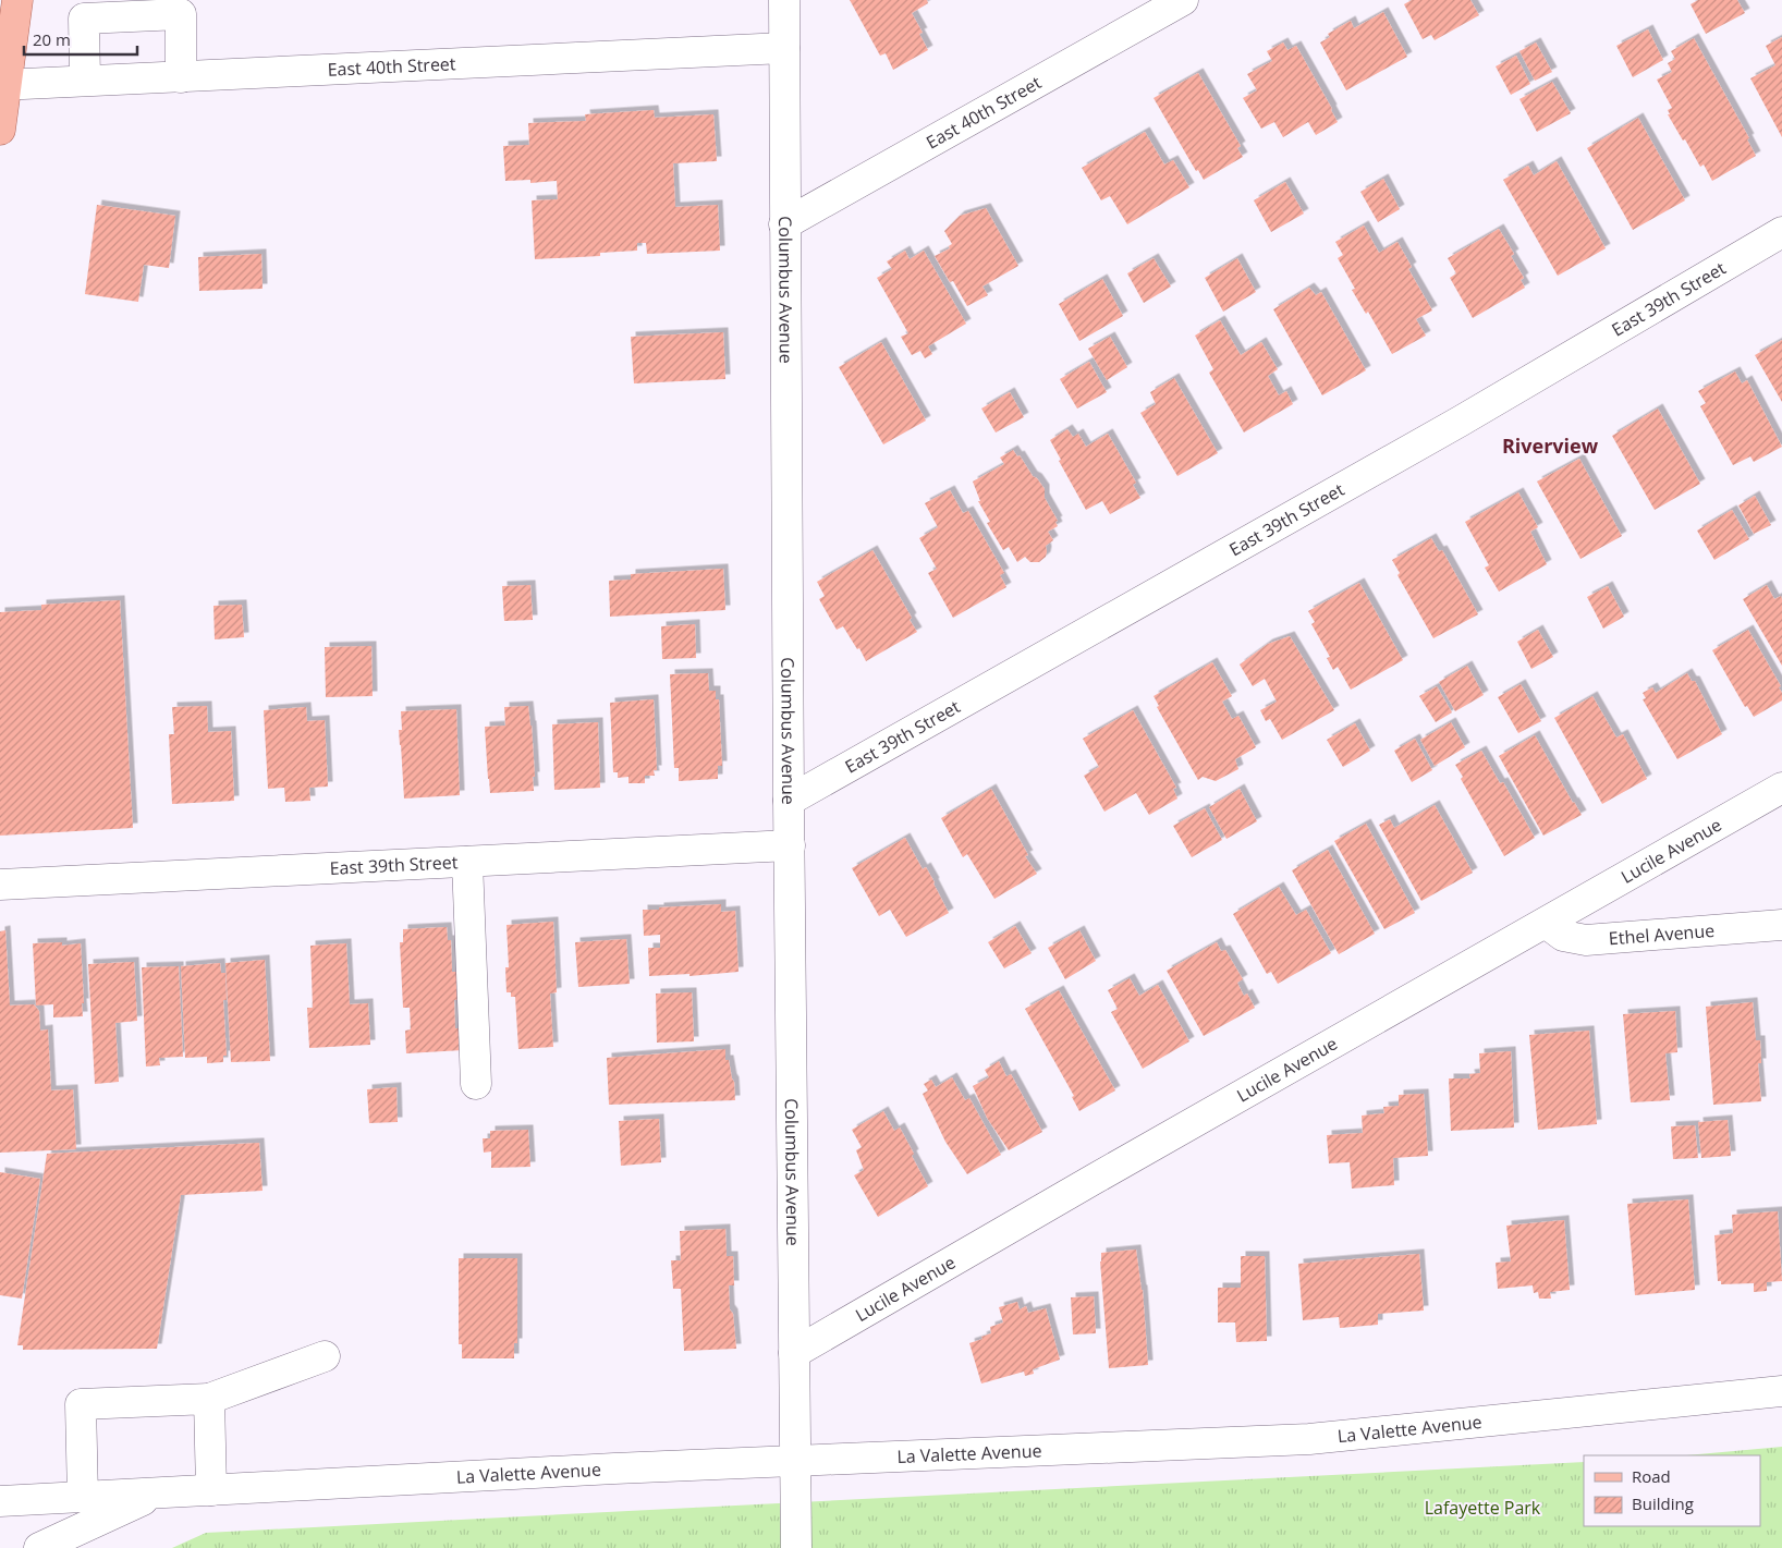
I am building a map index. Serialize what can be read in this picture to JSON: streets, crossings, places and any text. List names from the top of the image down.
{
  "streets": {
    "street": [
      "East 40th Street",
      "Columbus Avenue",
      "East 39th Street",
      "Lucile Avenue",
      "Ethel Avenue",
      "La Valette Avenue"
    ]
  },
  "crossings": [
    ["East 40th Street", "Columbus Avenue"],
    ["Columbus Avenue", "East 39th Street"],
    ["Columbus Avenue", "Lucile Avenue"],
    ["Columbus Avenue", "La Valette Avenue"],
    ["Lucile Avenue", "Ethel Avenue"]
  ],
  "districts": ["Riverview"],
  "parks": ["Lafayette Park"],
  "legend": ["Road", "Building"],
  "scale_bar": "20 m"
}
